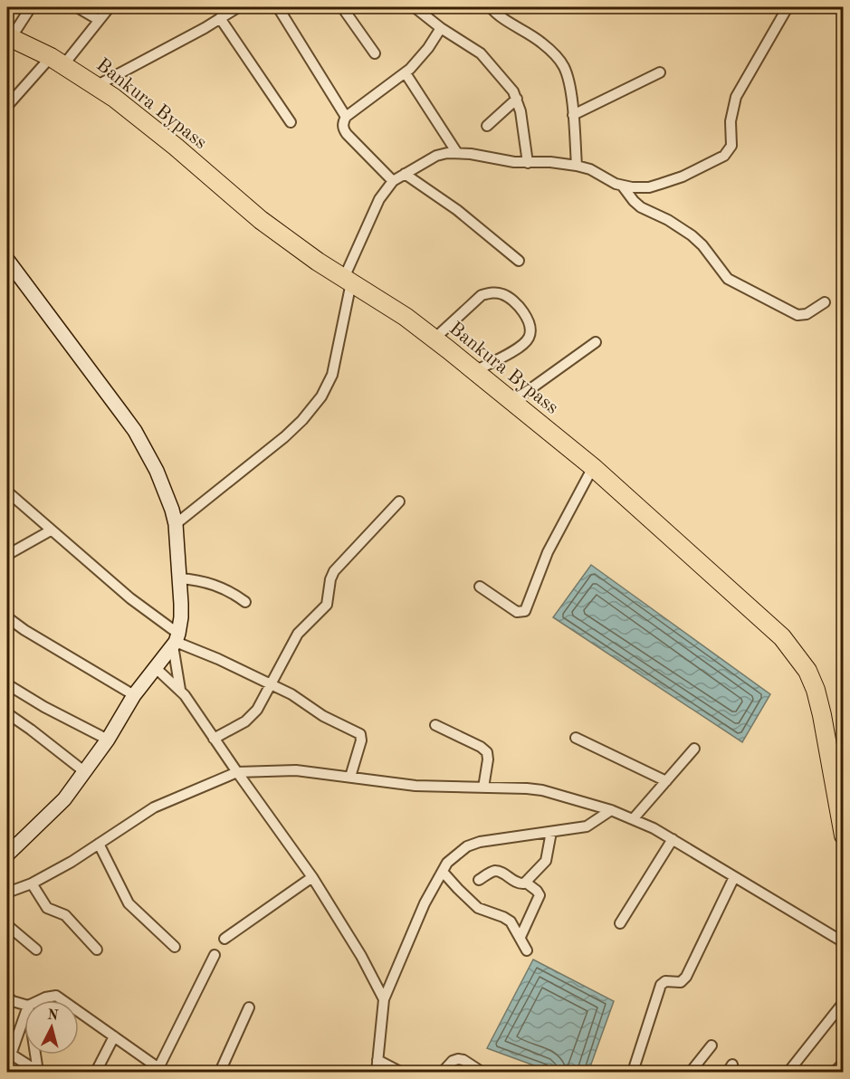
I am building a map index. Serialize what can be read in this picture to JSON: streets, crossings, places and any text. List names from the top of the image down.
{
  "streets": {
    "highway": ["Bankura Bypass"]
  },
  "north": "top"
}
